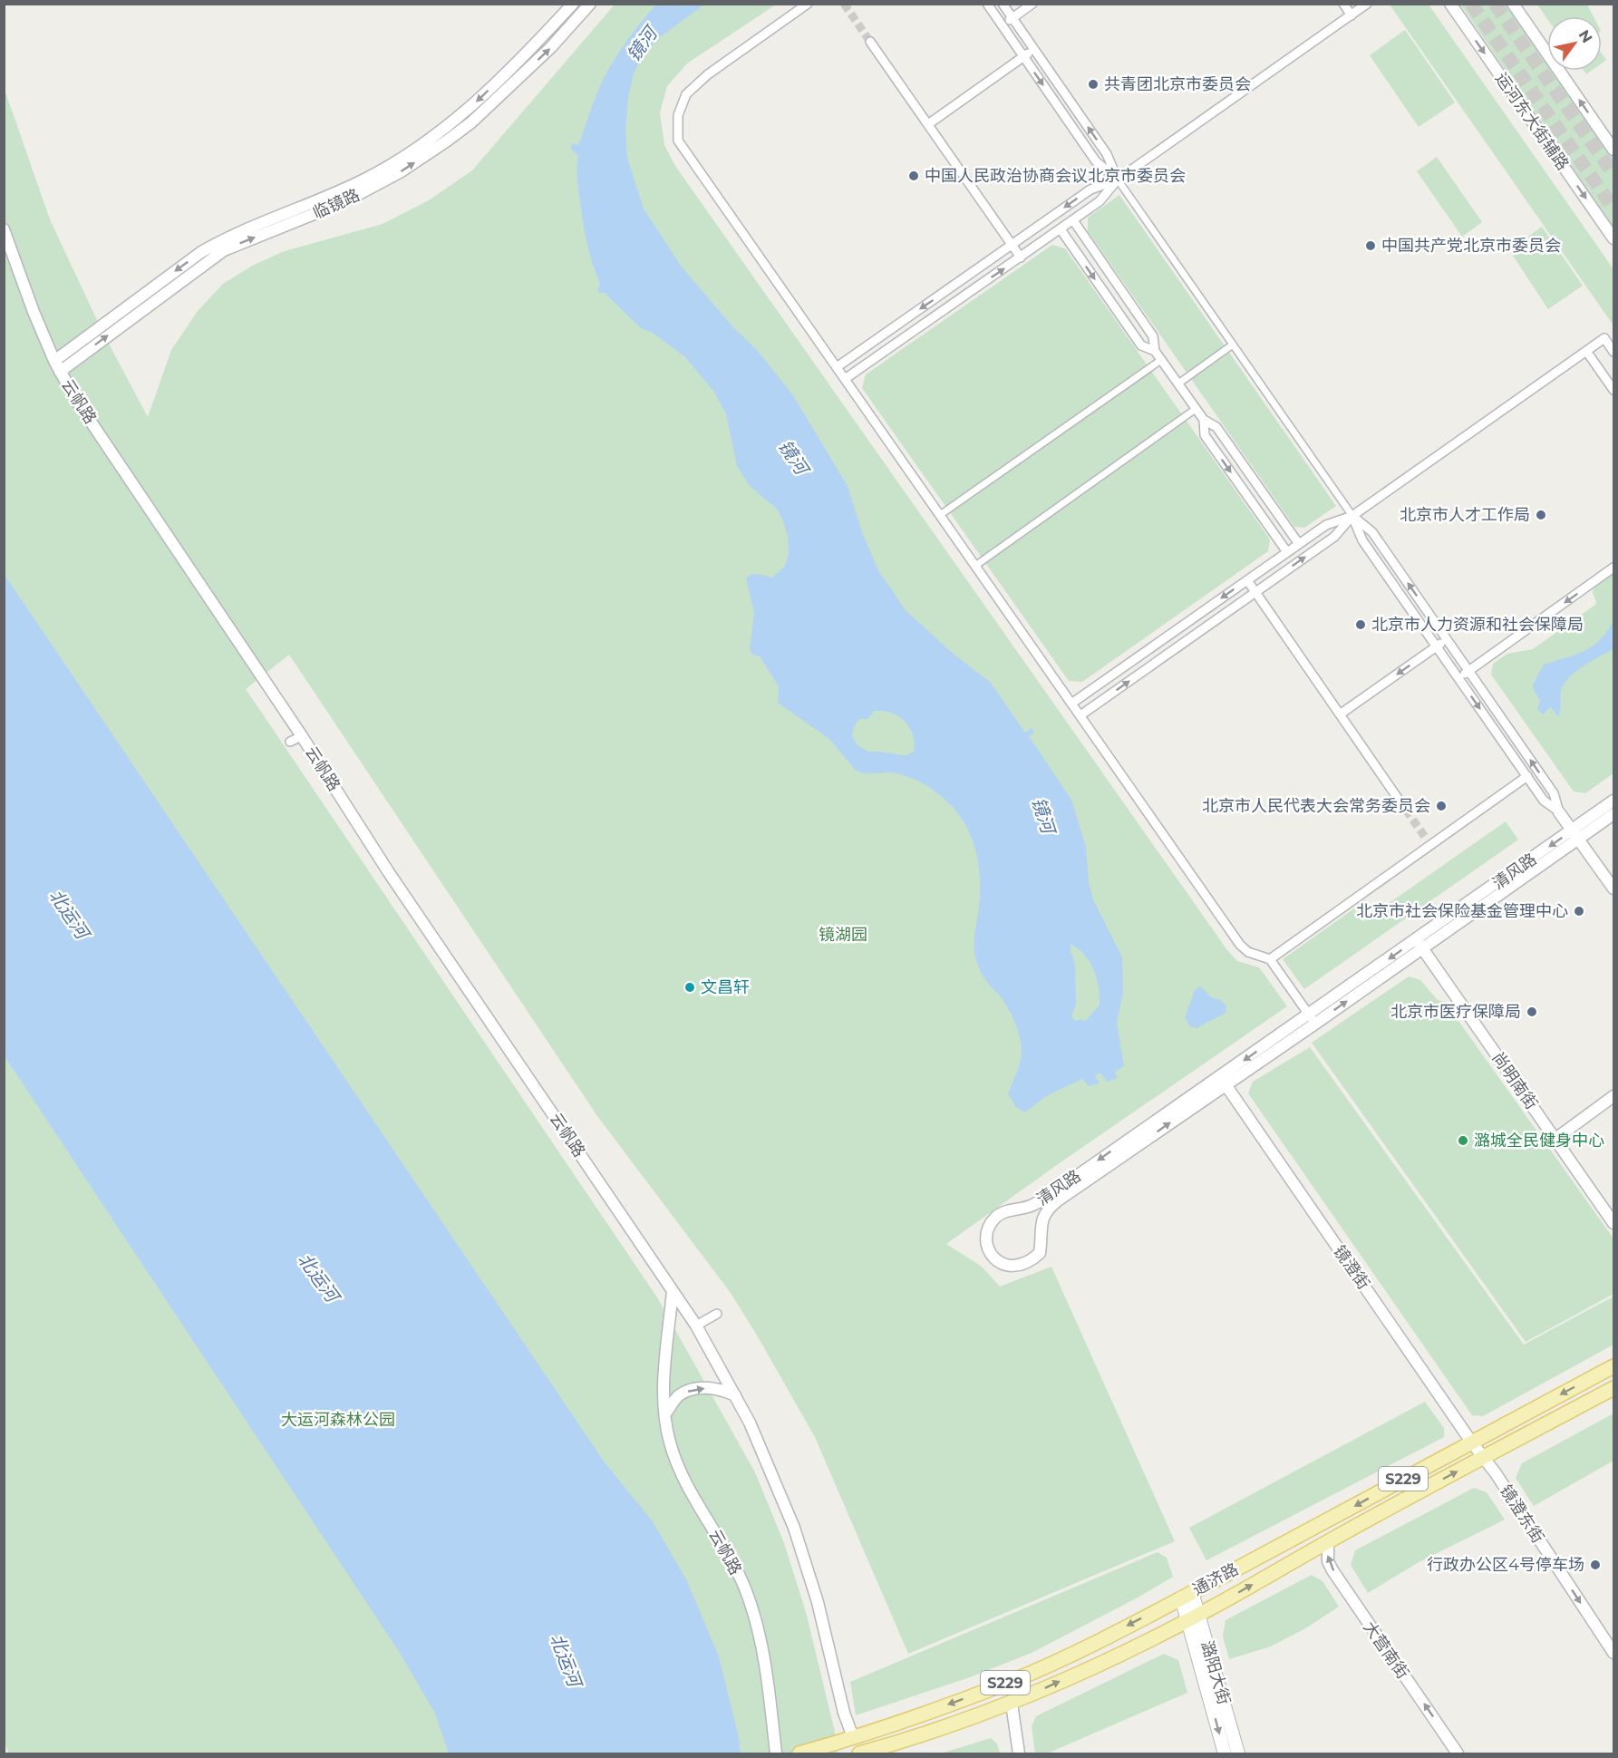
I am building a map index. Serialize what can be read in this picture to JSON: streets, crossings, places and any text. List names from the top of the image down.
{
  "streets": {
    "main road": ["S229", "通济路", "潞阳大街"],
    "street": [
      "运河东大街辅路",
      "临镜路",
      "云帆路",
      "清风路",
      "尚明南街",
      "镜澄街",
      "镜澄东街",
      "大营南街"
    ]
  },
  "crossings": [
    ["临镜路", "云帆路"],
    ["云帆路", "通济路"],
    ["清风路", "尚明南街"],
    ["清风路", "镜澄街"],
    ["镜澄街", "镜澄东街"],
    ["镜澄街", "通济路"],
    ["镜澄东街", "通济路"],
    ["通济路", "大营南街"],
    ["通济路", "潞阳大街"]
  ],
  "one_way": ["镜澄东街", "大营南街"],
  "water": ["镜河", "北运河"],
  "parks": ["镜湖园", "大运河森林公园"],
  "places": [
    "共青团北京市委员会",
    "中国人民政治协商会议北京市委员会",
    "中国共产党北京市委员会",
    "北京市人才工作局",
    "北京市人力资源和社会保障局",
    "北京市人民代表大会常务委员会",
    "北京市社会保险基金管理中心",
    "文昌轩",
    "北京市医疗保障局",
    "潞城全民健身中心",
    "行政办公区4号停车场"
  ],
  "north": "top right"
}
